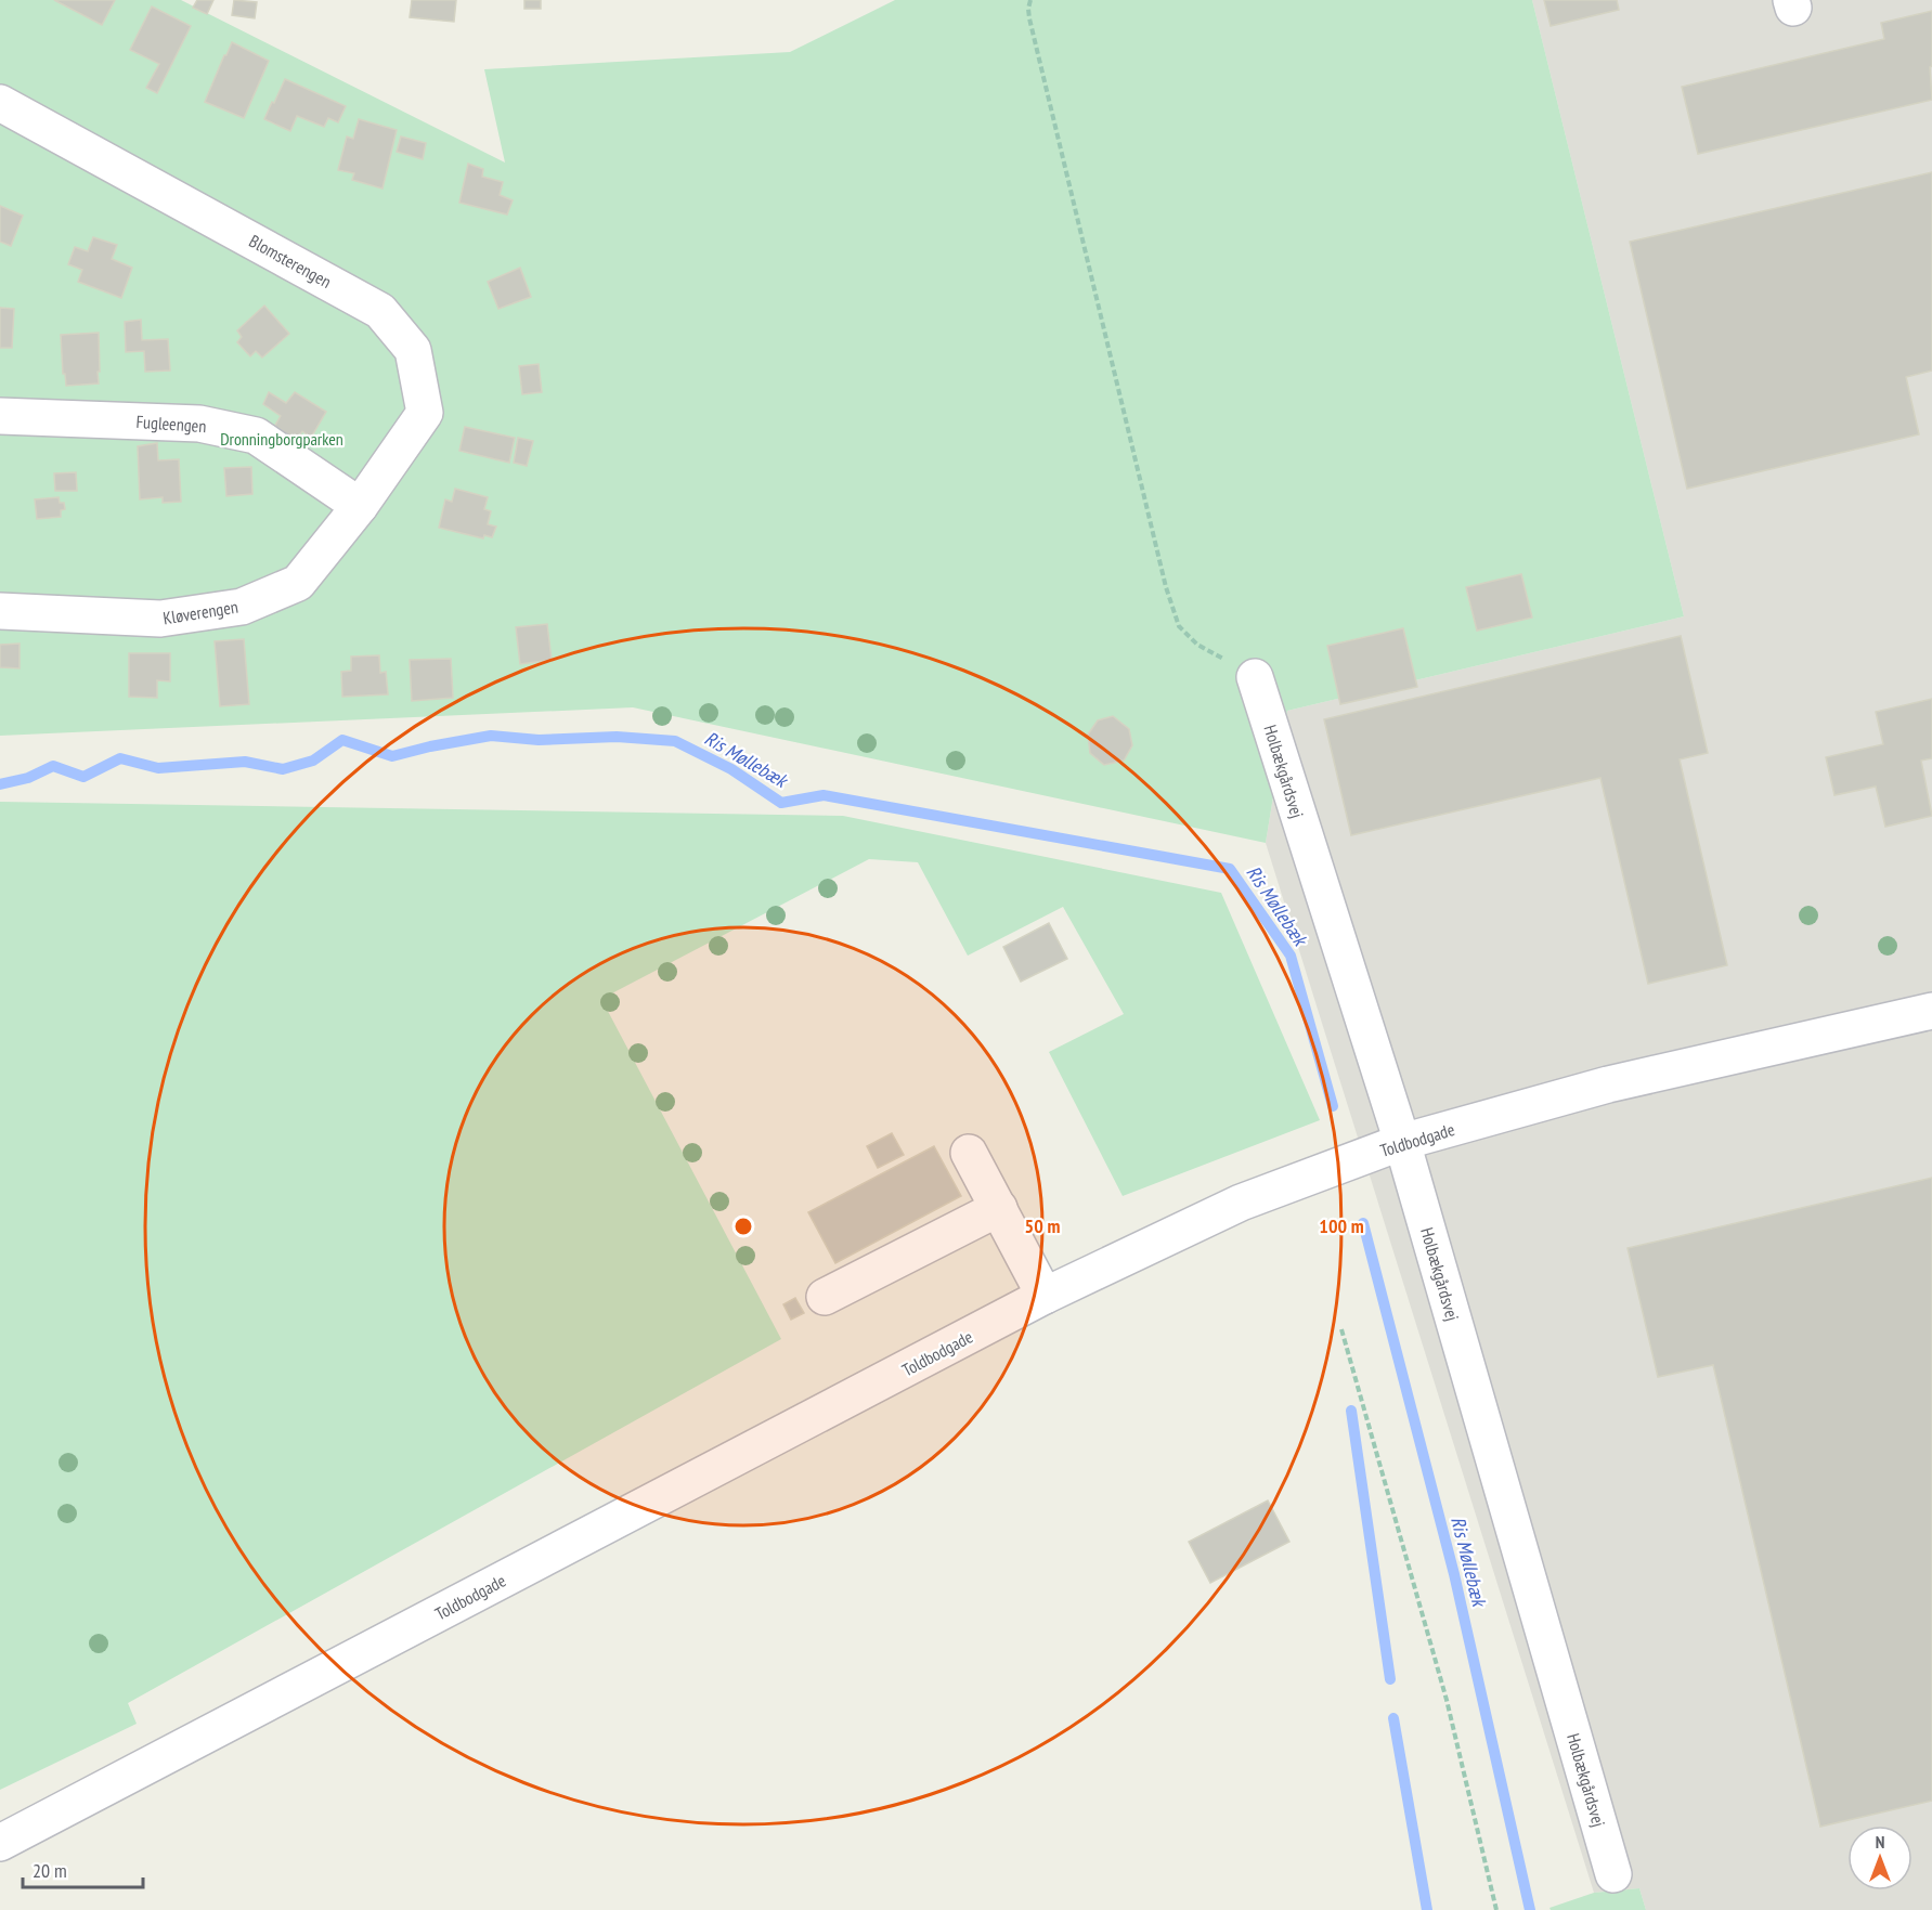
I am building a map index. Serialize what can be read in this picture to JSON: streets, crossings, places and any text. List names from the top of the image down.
{
  "streets": {
    "street": [
      "Blomsterengen",
      "Fugleengen",
      "Kløverengen",
      "Holbækgårdsvej",
      "Toldbodgade"
    ]
  },
  "crossings": [
    ["Blomsterengen", "Fugleengen"],
    ["Blomsterengen", "Kløverengen"],
    ["Fugleengen", "Kløverengen"],
    ["Holbækgårdsvej", "Toldbodgade"]
  ],
  "water": ["Ris Møllebæk"],
  "parks": ["Dronningborgparken"],
  "scale_bar": "20 m",
  "north": "top",
  "rings": ["50 m", "100 m"]
}
